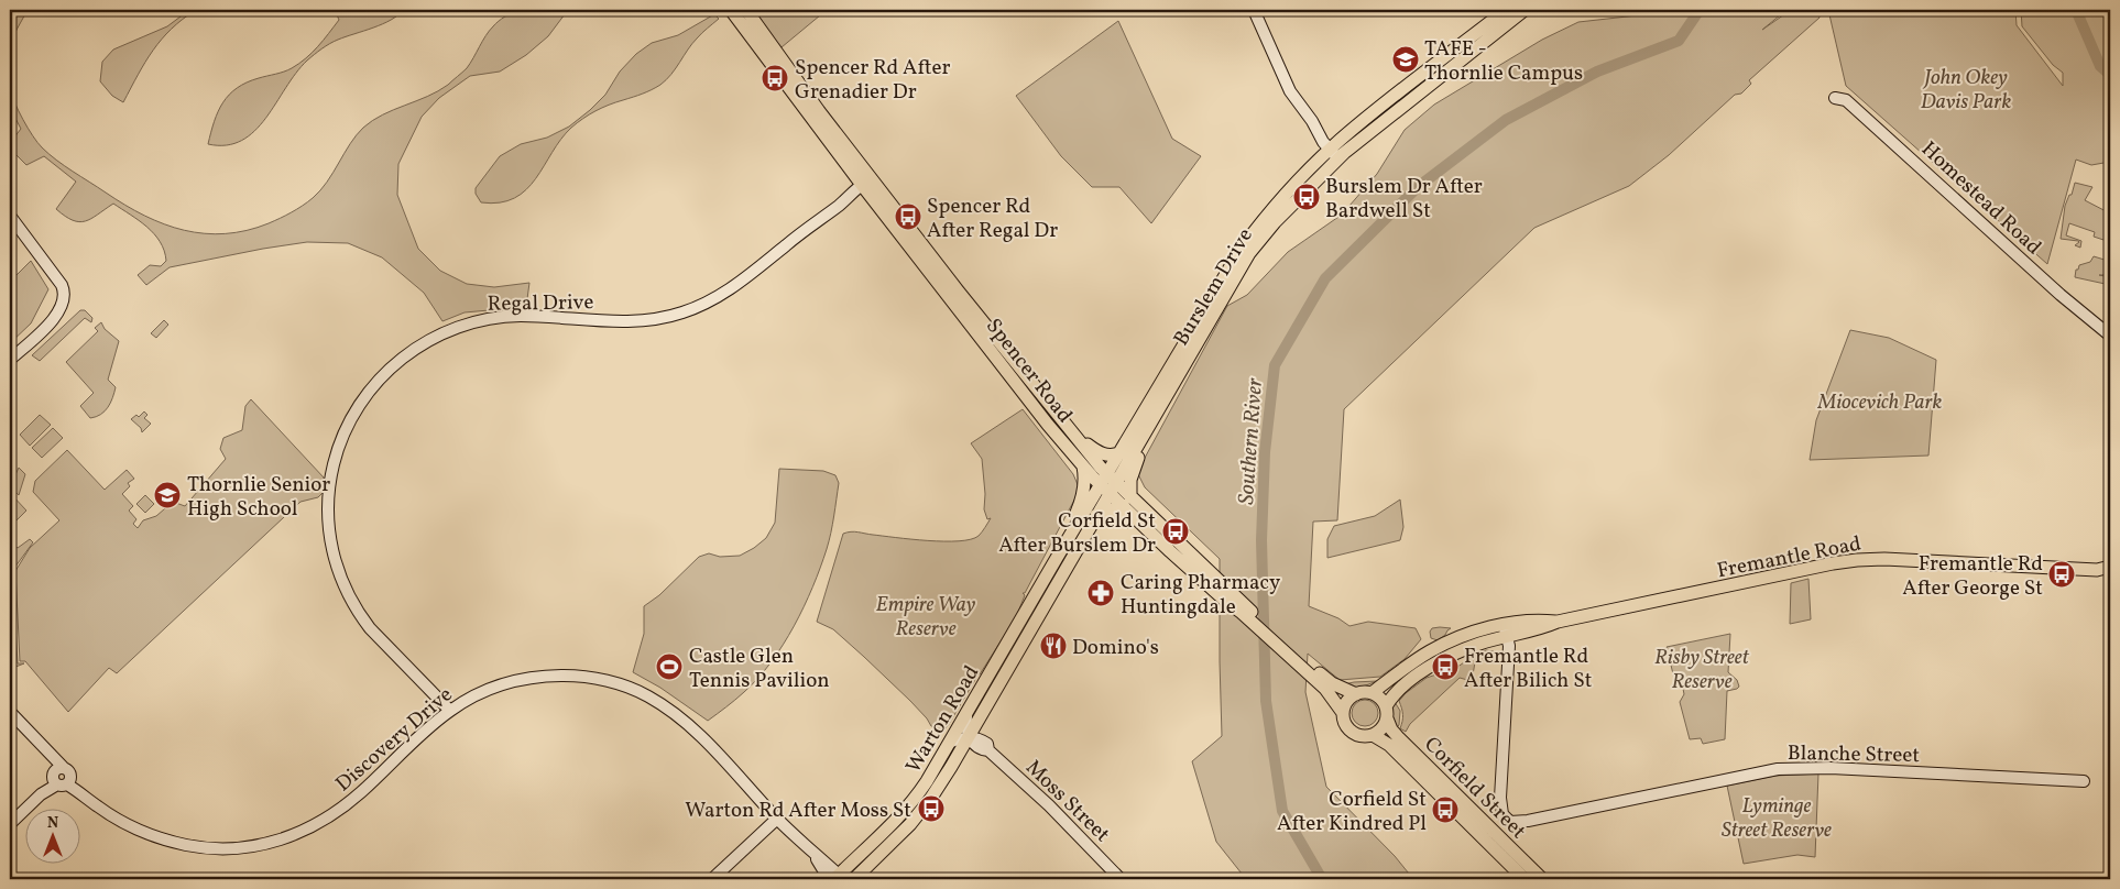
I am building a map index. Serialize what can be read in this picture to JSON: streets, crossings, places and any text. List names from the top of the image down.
{
  "streets": {
    "main road": [
      "Burslem Drive",
      "Spencer Road",
      "Fremantle Road",
      "Warton Road",
      "Corfield Street"
    ],
    "street": [
      "Homestead Road",
      "Regal Drive",
      "Discovery Drive",
      "Blanche Street",
      "Moss Street"
    ]
  },
  "crossings": [
    ["Burslem Drive", "Spencer Road"],
    ["Burslem Drive", "Warton Road"],
    ["Regal Drive", "Spencer Road"],
    ["Regal Drive", "Discovery Drive"],
    ["Spencer Road", "Fremantle Road"],
    ["Spencer Road", "Warton Road"],
    ["Spencer Road", "Corfield Street"],
    ["Fremantle Road", "Blanche Street"],
    ["Fremantle Road", "Corfield Street"],
    ["Warton Road", "Discovery Drive"],
    ["Warton Road", "Moss Street"]
  ],
  "water": ["Southern River"],
  "parks": [
    "John Okey Davis Park",
    "Miocevich Park",
    "Empire Way Reserve",
    "Risby Street Reserve",
    "Lyminge Street Reserve"
  ],
  "places": {
    "school or university": ["TAFE - Thornlie Campus", "Thornlie Senior High School"],
    "bus stop": [
      "Spencer Rd After Grenadier Dr",
      "Burslem Dr After Bardwell St",
      "Spencer Rd After Regal Dr",
      "Corfield St After Burslem Dr",
      "Fremantle Rd After George St",
      "Fremantle Rd After Bilich St",
      "Warton Rd After Moss St",
      "Corfield St After Kindred Pl"
    ],
    "pharmacy": ["Caring Pharmacy Huntingdale"],
    "restaurant": ["Domino's"],
    "sports": ["Castle Glen Tennis Pavilion"]
  },
  "north": "top"
}
